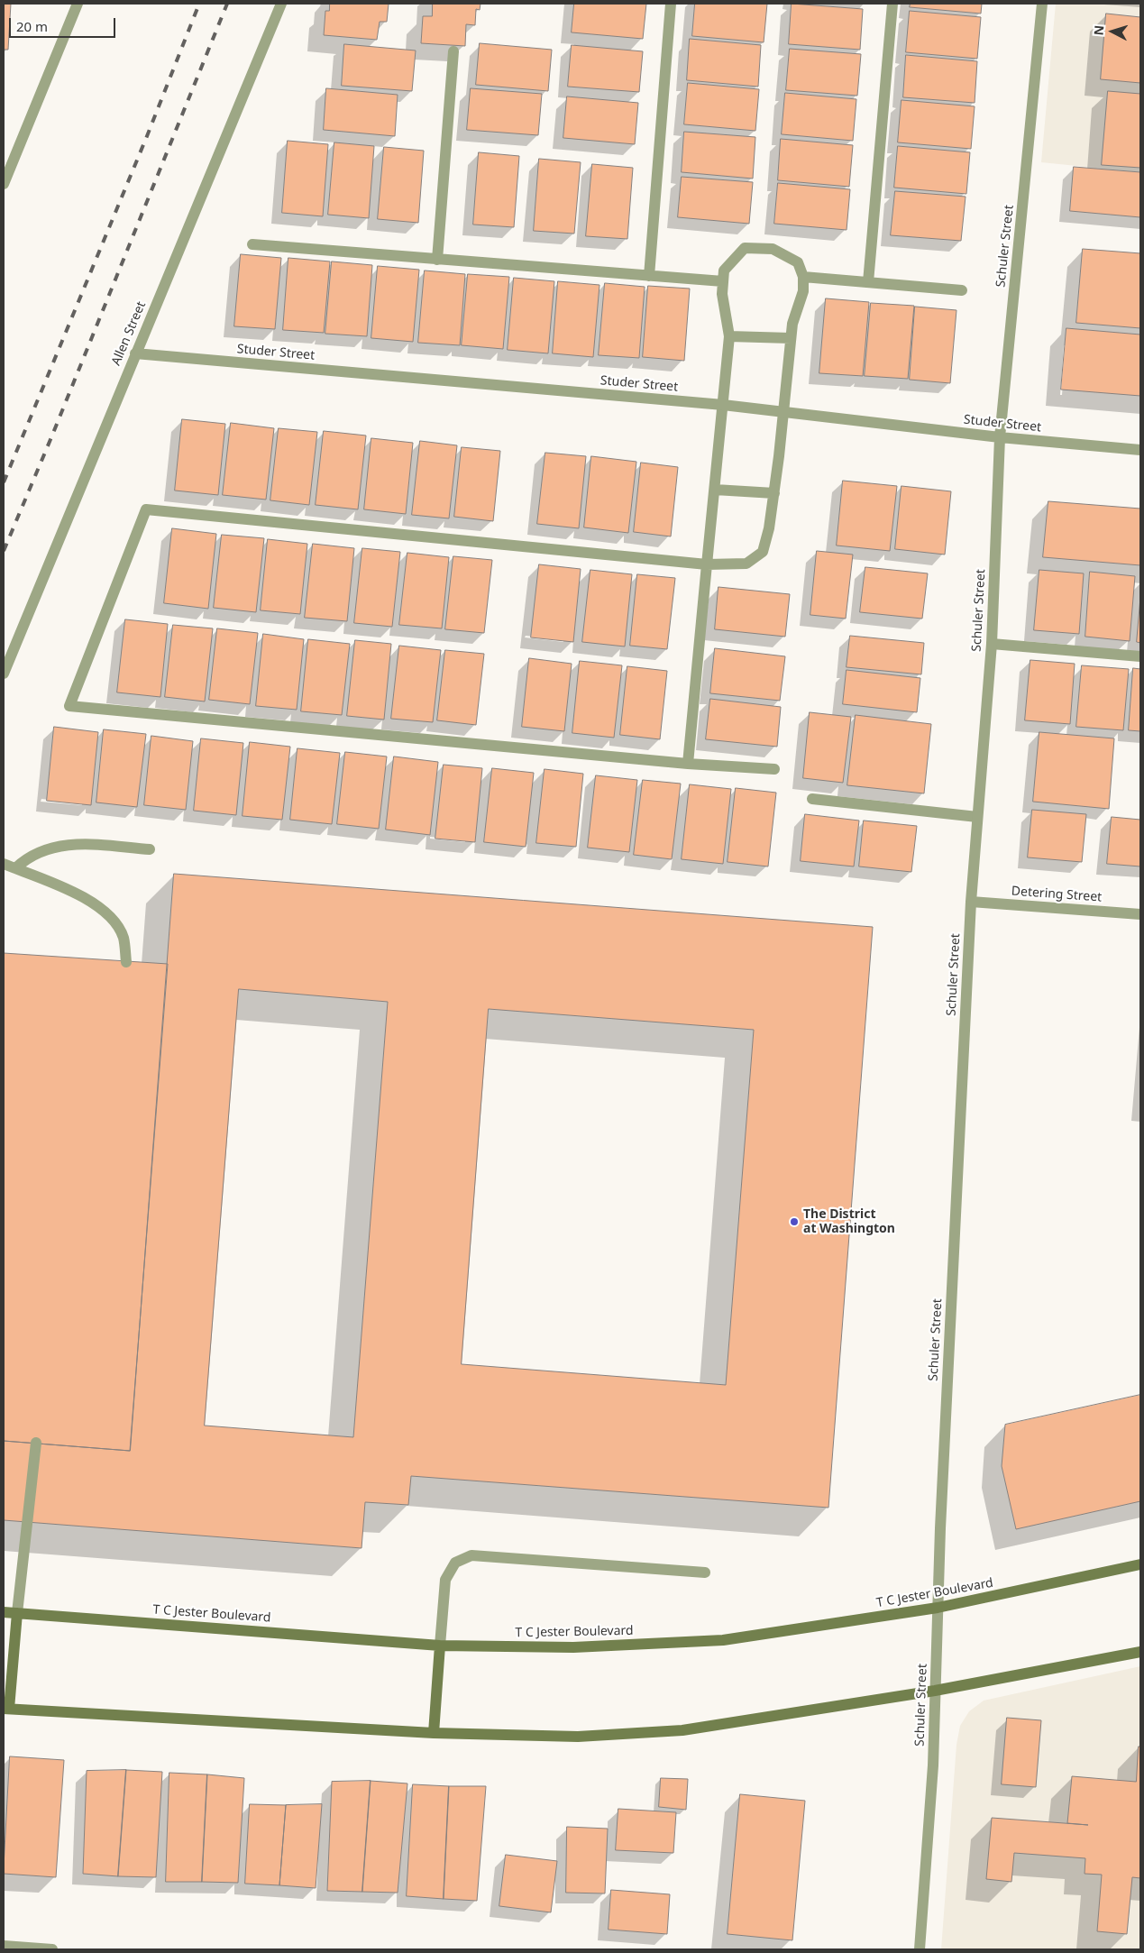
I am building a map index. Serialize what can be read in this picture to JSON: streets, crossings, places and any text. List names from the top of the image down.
{
  "streets": {
    "main road": ["T C Jester Boulevard"],
    "street": [
      "Schuler Street",
      "Allen Street",
      "Studer Street",
      "Detering Street"
    ]
  },
  "crossings": [
    ["Schuler Street", "Studer Street"],
    ["Schuler Street", "Detering Street"],
    ["Schuler Street", "T C Jester Boulevard"],
    ["Allen Street", "Studer Street"]
  ],
  "places": ["The District at Washington"],
  "scale_bar": "20 m",
  "north": "left"
}
